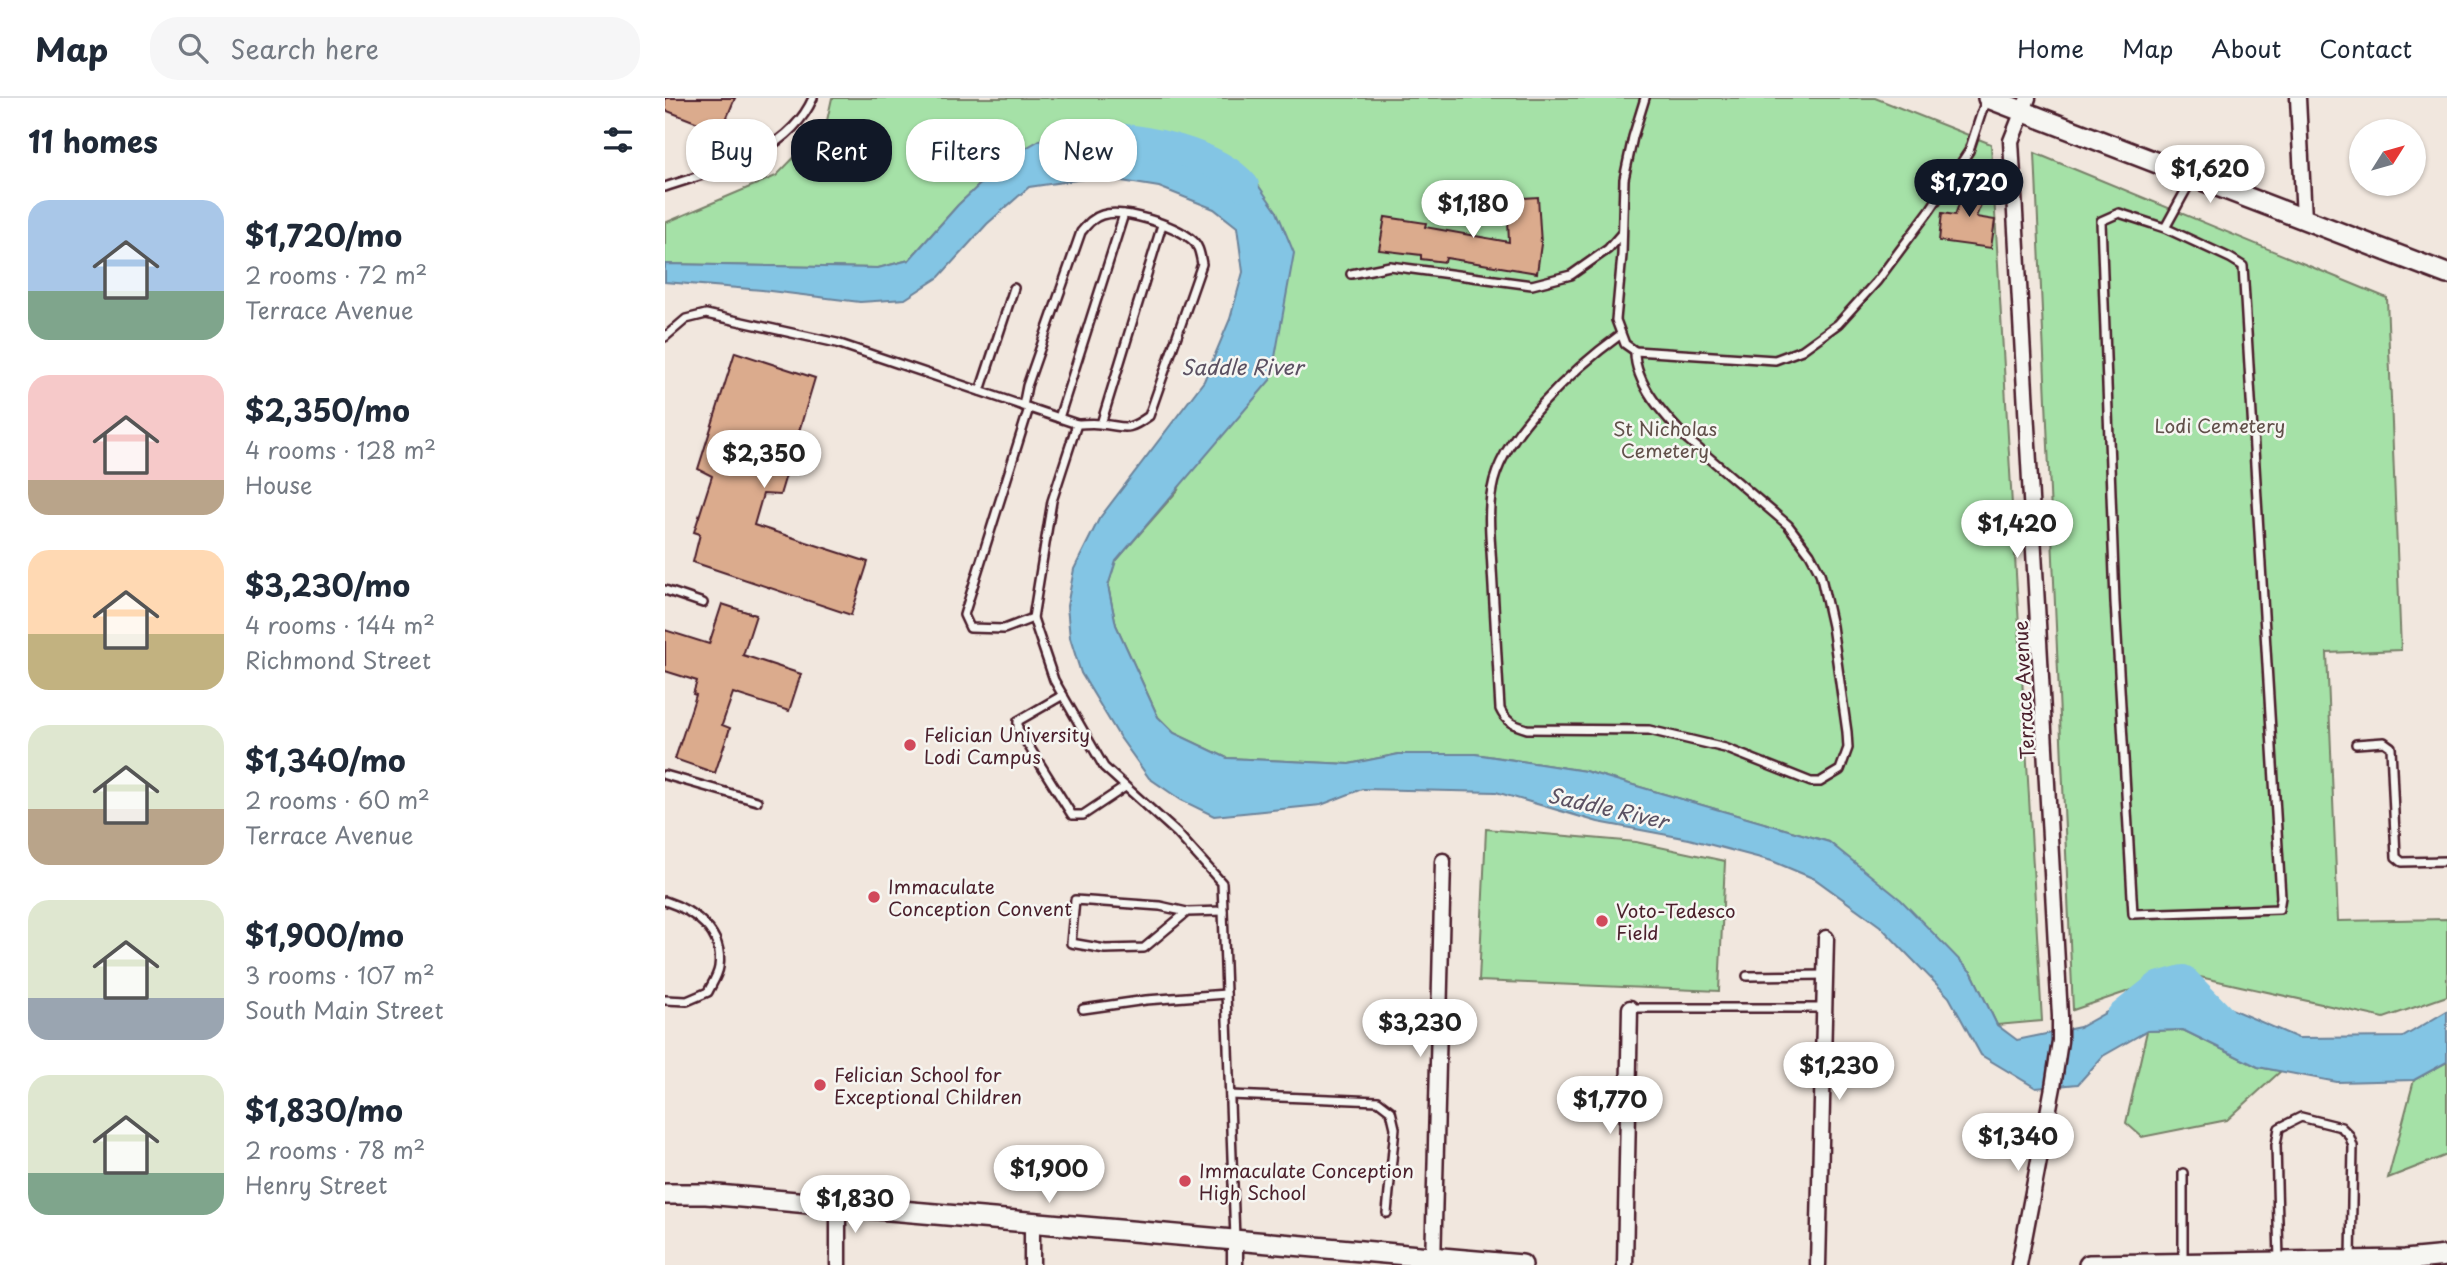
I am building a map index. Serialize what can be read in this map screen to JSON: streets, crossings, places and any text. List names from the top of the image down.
{
  "streets": {
    "street": ["Terrace Avenue"]
  },
  "water": ["Saddle River"],
  "parks": ["Lodi Cemetery", "St Nicholas Cemetery"],
  "places": [
    "Felician University Lodi Campus",
    "Immaculate Conception Convent",
    "Voto-Tedesco Field",
    "Felician School for Exceptional Children",
    "Immaculate Conception High School"
  ],
  "north": "top right",
  "page": {
    "header": "Map",
    "search": "Search here",
    "nav": [
      "Home",
      "Map",
      "About",
      "Contact"
    ],
    "heading": "11 homes",
    "chip": [
      "Buy",
      "Rent",
      "Filters",
      "New"
    ],
    "price": [
      "$1,620",
      "$1,720",
      "$1,180",
      "$2,350",
      "$1,420",
      "$3,230",
      "$1,230",
      "$1,770",
      "$1,340",
      "$1,900",
      "$1,830"
    ],
    "list": [
      {
        "name": "$1,720/mo",
        "note": "2 rooms · 72 m² · Terrace Avenue"
      },
      {
        "name": "$2,350/mo",
        "note": "4 rooms · 128 m² · House"
      },
      {
        "name": "$3,230/mo",
        "note": "4 rooms · 144 m² · Richmond Street"
      },
      {
        "name": "$1,340/mo",
        "note": "2 rooms · 60 m² · Terrace Avenue"
      },
      {
        "name": "$1,900/mo",
        "note": "3 rooms · 107 m² · South Main Street"
      },
      {
        "name": "$1,830/mo",
        "note": "2 rooms · 78 m² · Henry Street"
      }
    ]
  }
}
